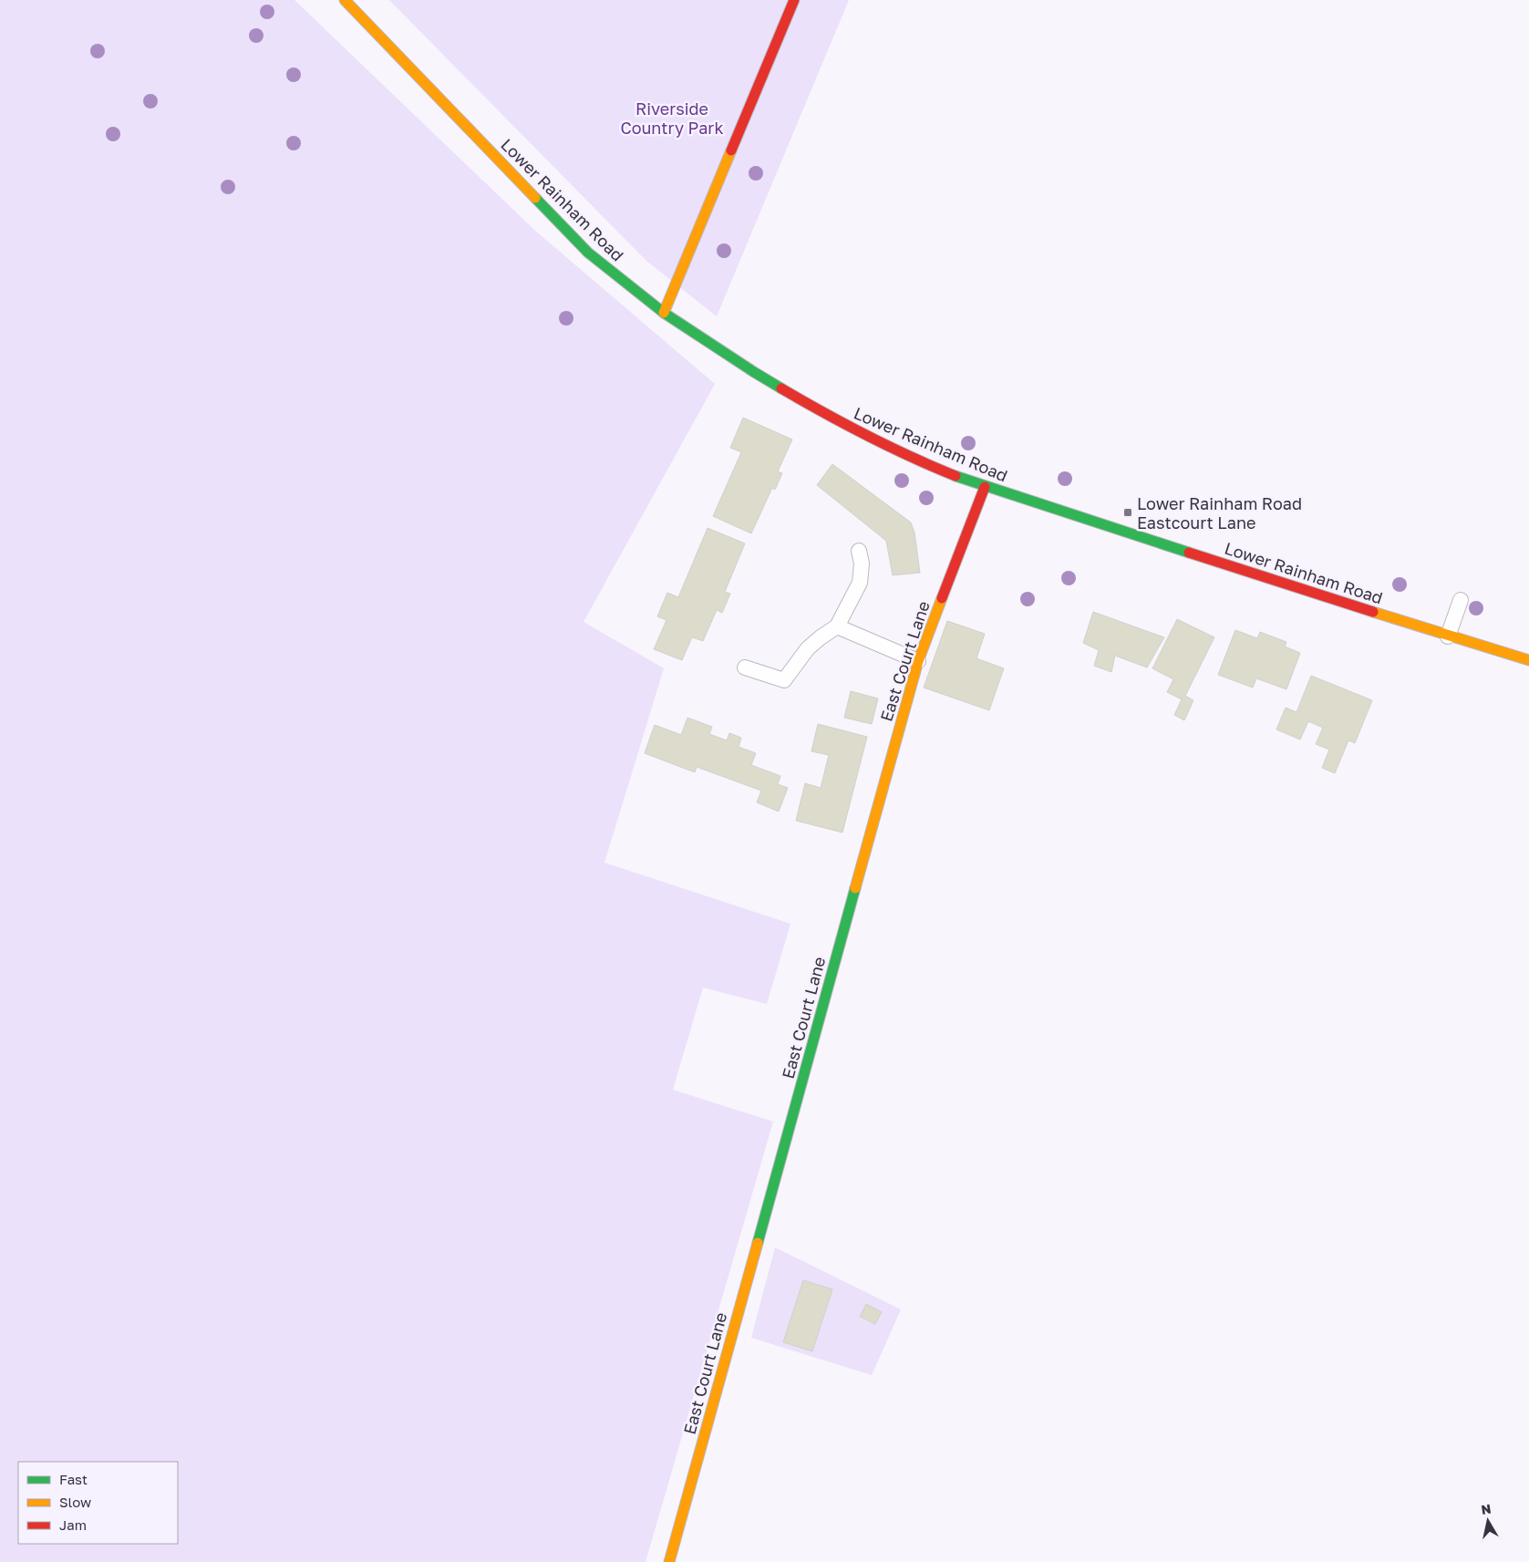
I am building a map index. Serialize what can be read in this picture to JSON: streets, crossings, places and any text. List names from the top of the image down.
{
  "streets": {
    "street": ["Lower Rainham Road", "East Court Lane"]
  },
  "crossings": [
    ["Lower Rainham Road", "East Court Lane"]
  ],
  "parks": ["Riverside Country Park"],
  "places": {
    "transit": ["Lower Rainham Road Eastcourt Lane"]
  },
  "legend": ["Fast", "Slow", "Jam"],
  "north": "top"
}
